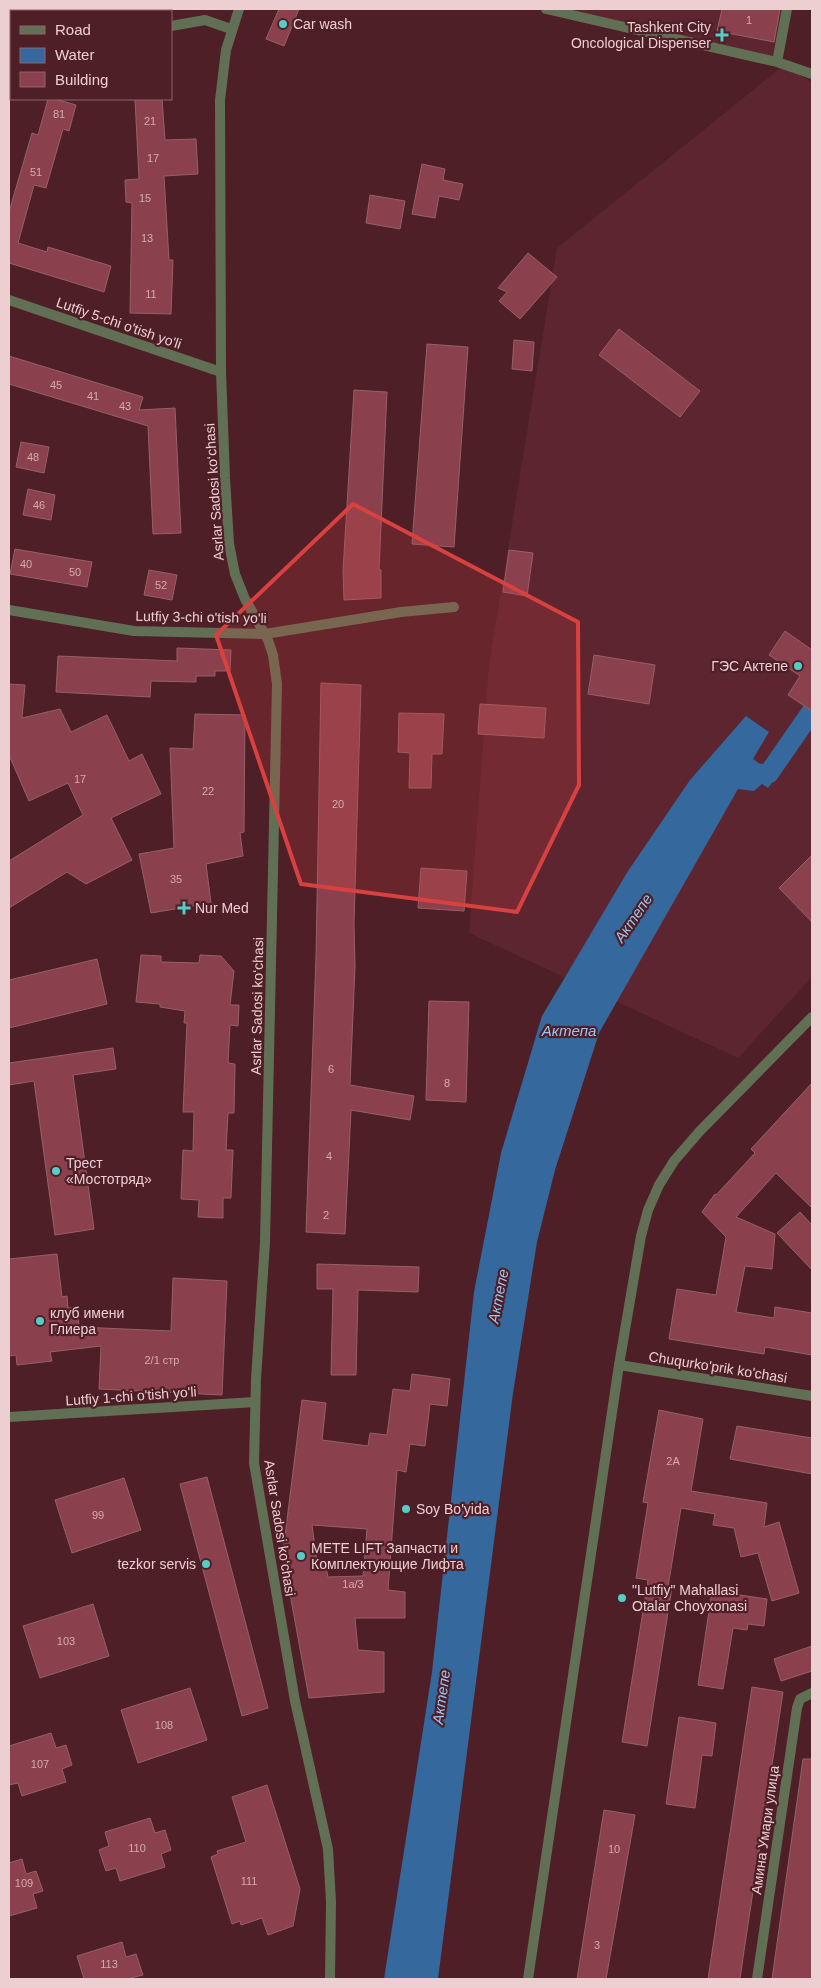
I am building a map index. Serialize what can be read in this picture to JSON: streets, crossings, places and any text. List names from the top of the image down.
{
  "streets": {
    "street": [
      "Lutfiy 5-chi o'tish yo'li",
      "Asrlar Sadosi ko‘chasi",
      "Lutfiy 3-chi o'tish yo'li",
      "Chuqurko'prik ko'chasi",
      "Lutfiy 1-chi o'tish yo'li",
      "Амина Умари улица"
    ]
  },
  "crossings": [
    ["Lutfiy 5-chi o'tish yo'li", "Asrlar Sadosi ko‘chasi"],
    ["Asrlar Sadosi ko‘chasi", "Lutfiy 3-chi o'tish yo'li"],
    ["Asrlar Sadosi ko‘chasi", "Lutfiy 1-chi o'tish yo'li"]
  ],
  "water": ["Актепе", "Актепа"],
  "places": {
    "other": [
      "Car wash",
      "ГЭС Актепe",
      "Трест «Мостотряд»",
      "клуб имени Глиера",
      "Soy Bo'yida",
      "METE LIFT Запчасти и Комплектующие Лифта",
      "tezkor servis",
      "\"Lutfiy\" Mahallasi Otalar Choyxonasi"
    ],
    "health": ["Tashkent City Oncological Dispenser", "Nur Med"]
  },
  "house_numbers": [
    "1",
    "81",
    "21",
    "17",
    "51",
    "15",
    "13",
    "11",
    "45",
    "41",
    "43",
    "48",
    "46",
    "40",
    "50",
    "52",
    "17",
    "22",
    "20",
    "35",
    "6",
    "8",
    "4",
    "2",
    "2/1 стр",
    "2A",
    "99",
    "1a/3",
    "103",
    "108",
    "107",
    "110",
    "10",
    "111",
    "109",
    "3",
    "113"
  ],
  "legend": ["Road", "Water", "Building"]
}
